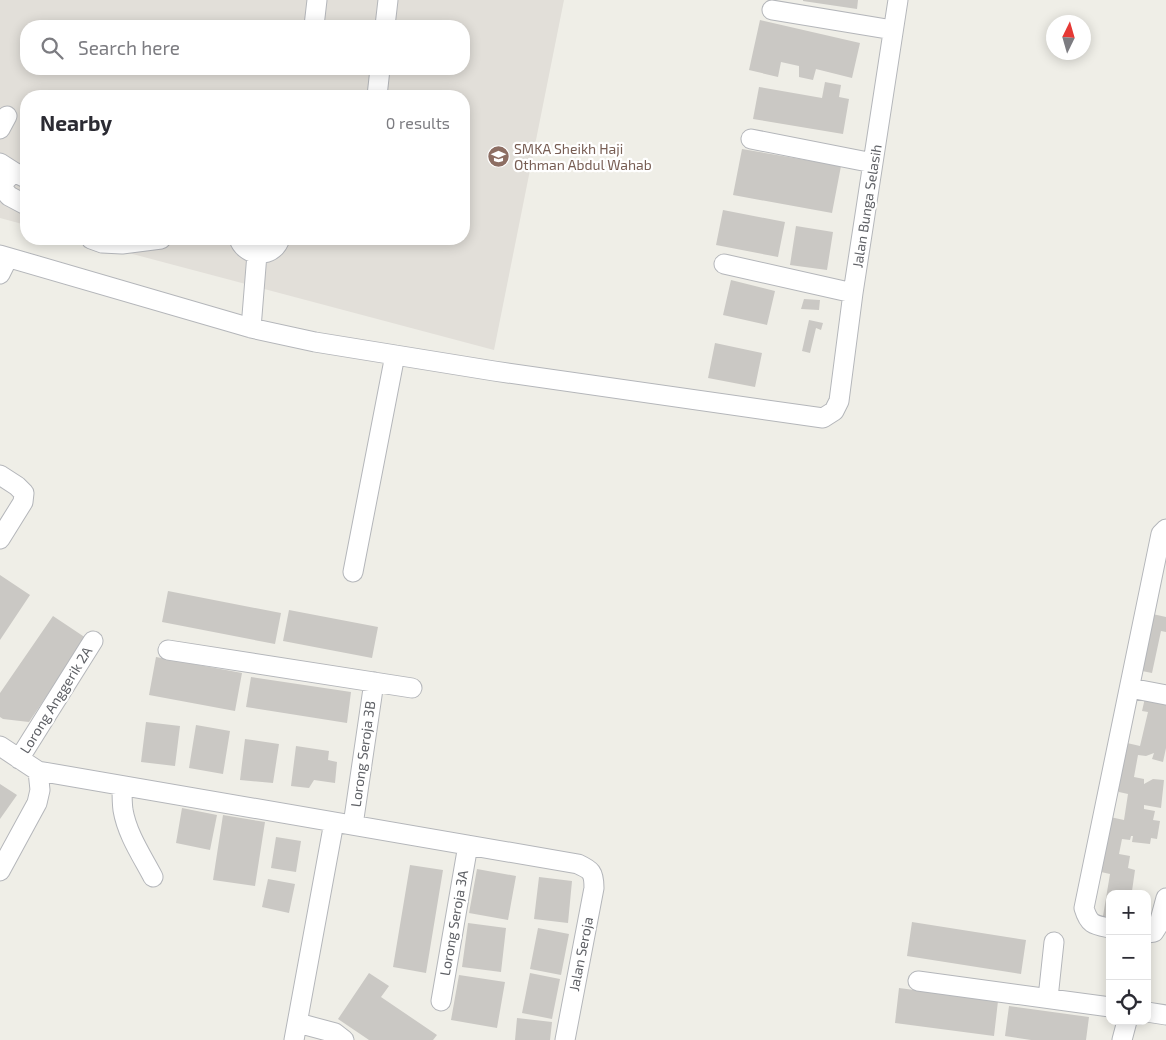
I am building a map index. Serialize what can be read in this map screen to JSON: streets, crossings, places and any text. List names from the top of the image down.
{
  "streets": {
    "street": [
      "Jalan Bunga Selasih",
      "Lorong Anggerik 2A",
      "Lorong Seroja 3B",
      "Lorong Seroja 3A",
      "Jalan Seroja"
    ]
  },
  "crossings": [
    ["Lorong Seroja 3A", "Jalan Seroja"]
  ],
  "places": {
    "school or university": ["SMKA Sheikh Haji Othman Abdul Wahab"]
  },
  "north": "top",
  "page": {
    "search": "Search here",
    "heading": ["Nearby", "0 results"],
    "map_buttons": ["+", "−"]
  }
}
